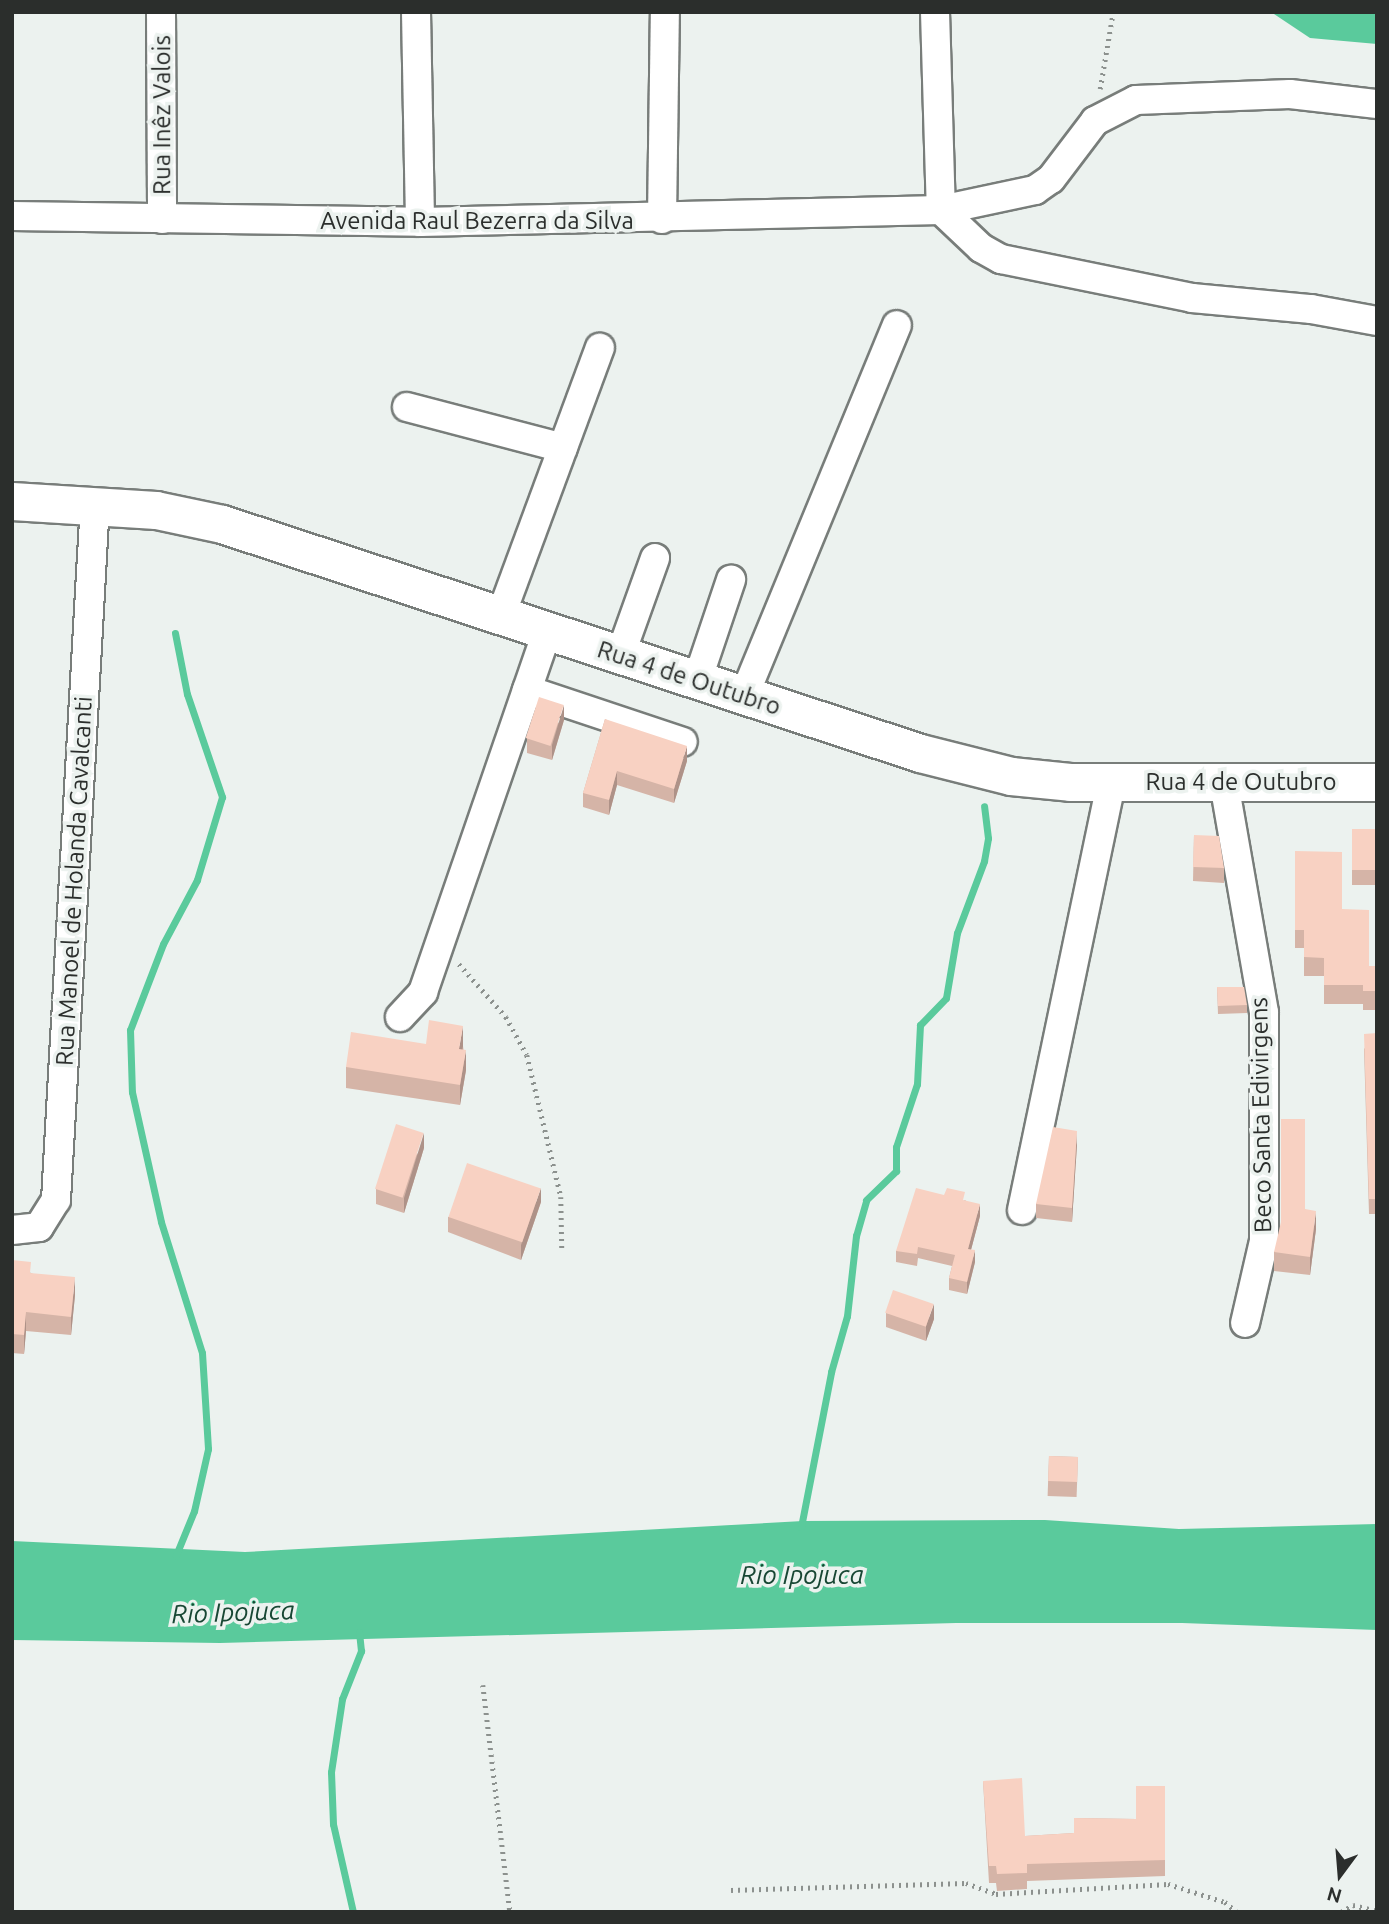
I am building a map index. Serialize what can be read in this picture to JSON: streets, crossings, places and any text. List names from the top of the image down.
{
  "streets": {
    "main road": ["Rua 4 de Outubro"],
    "street": [
      "Rua Inêz Valois",
      "Avenida Raul Bezerra da Silva",
      "Rua Manoel de Holanda Cavalcanti",
      "Beco Santa Edivirgens"
    ]
  },
  "crossings": [
    ["Rua Inêz Valois", "Avenida Raul Bezerra da Silva"],
    ["Rua 4 de Outubro", "Rua Manoel de Holanda Cavalcanti"],
    ["Rua 4 de Outubro", "Beco Santa Edivirgens"]
  ],
  "water": ["Rio Ipojuca"],
  "north": "bottom"
}
